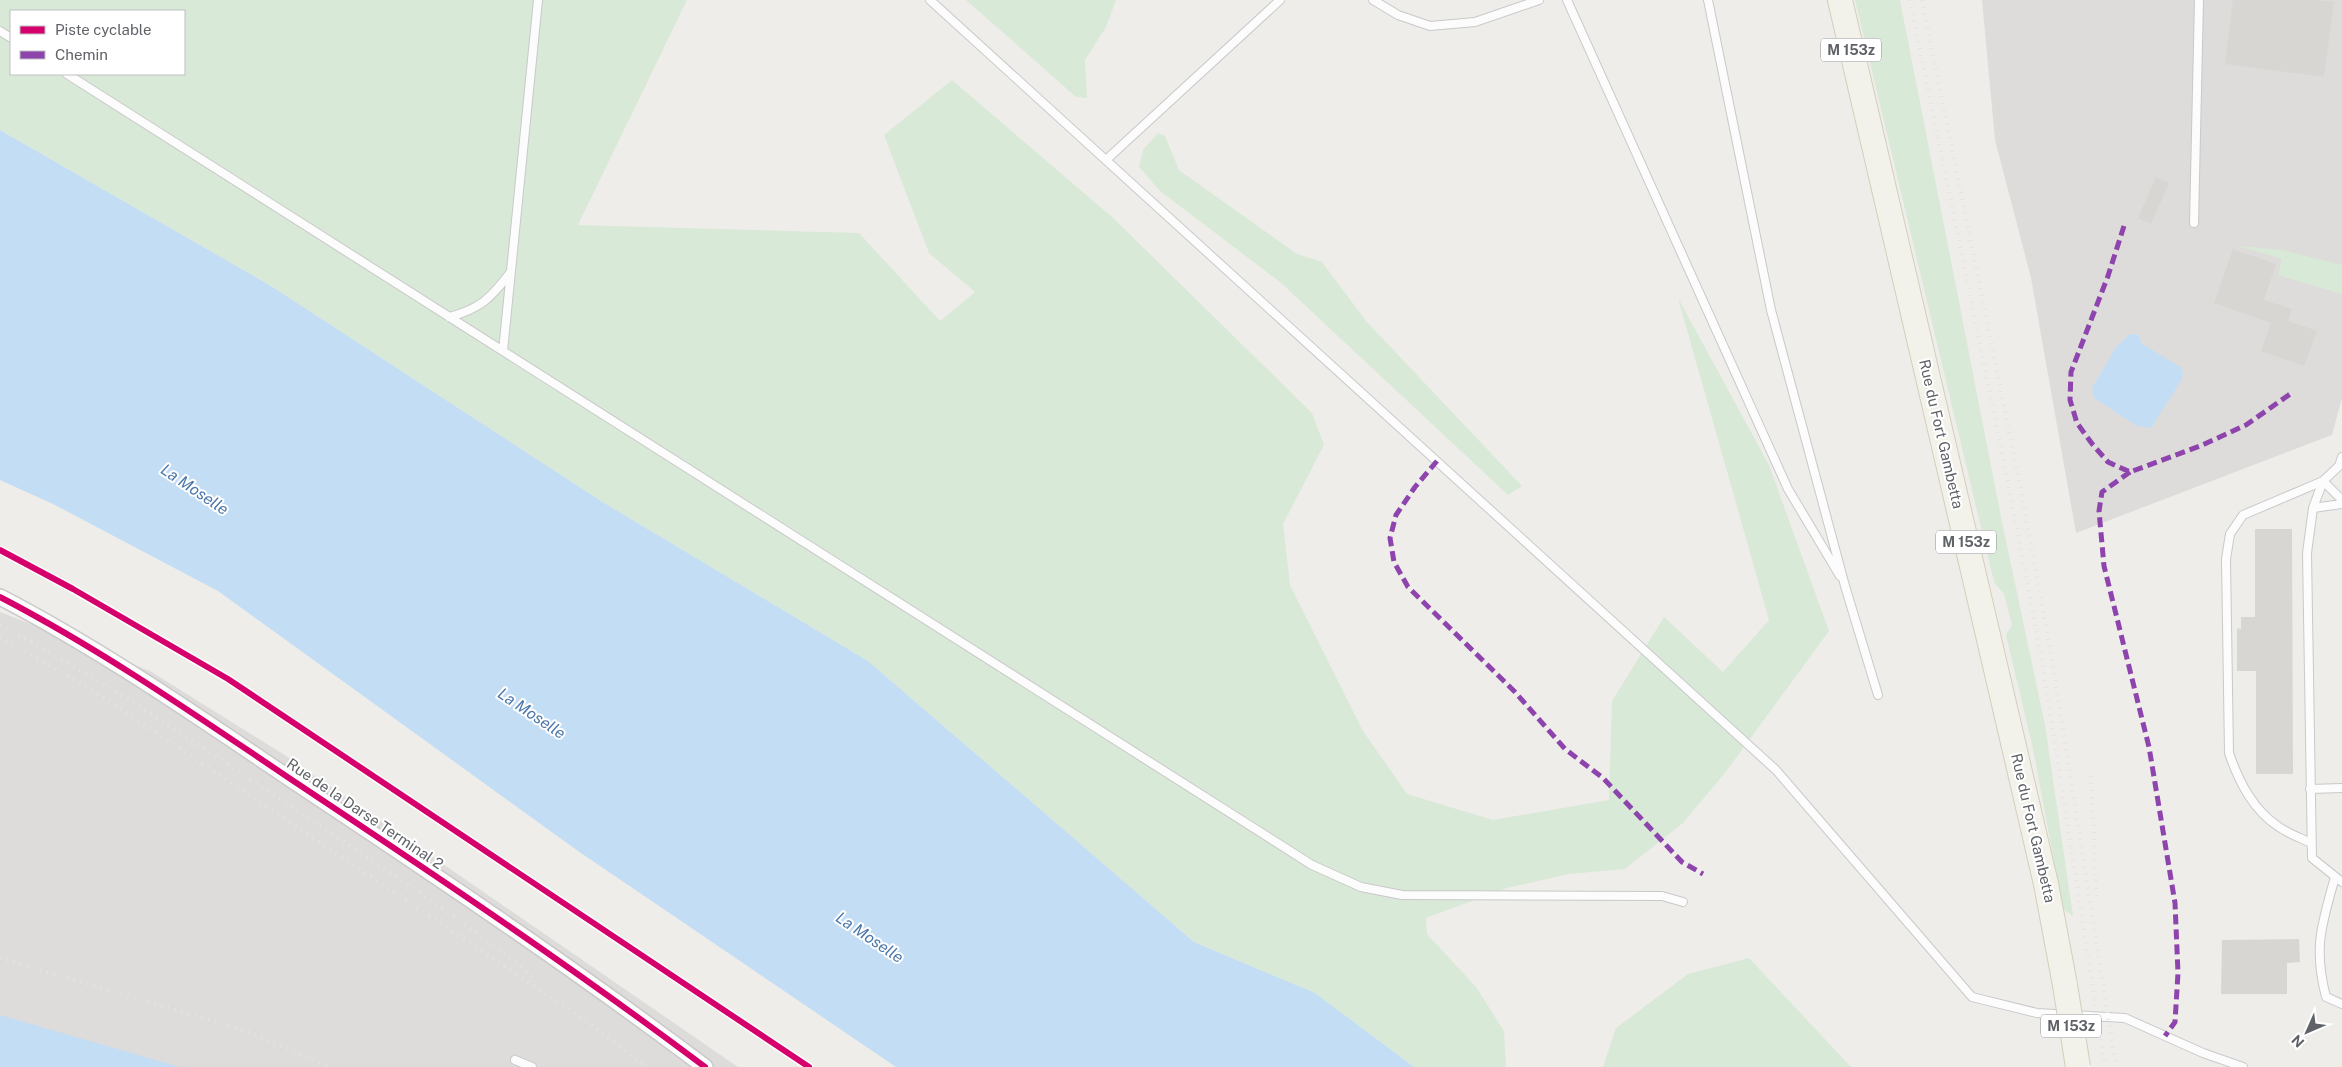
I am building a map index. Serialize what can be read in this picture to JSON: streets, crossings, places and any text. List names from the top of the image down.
{
  "streets": {
    "main road": ["M 153z", "Rue du Fort Gambetta"],
    "street": ["Rue de la Darse Terminal 2"]
  },
  "water": ["La Moselle"],
  "legend": ["Piste cyclable", "Chemin"],
  "north": "bottom left"
}
